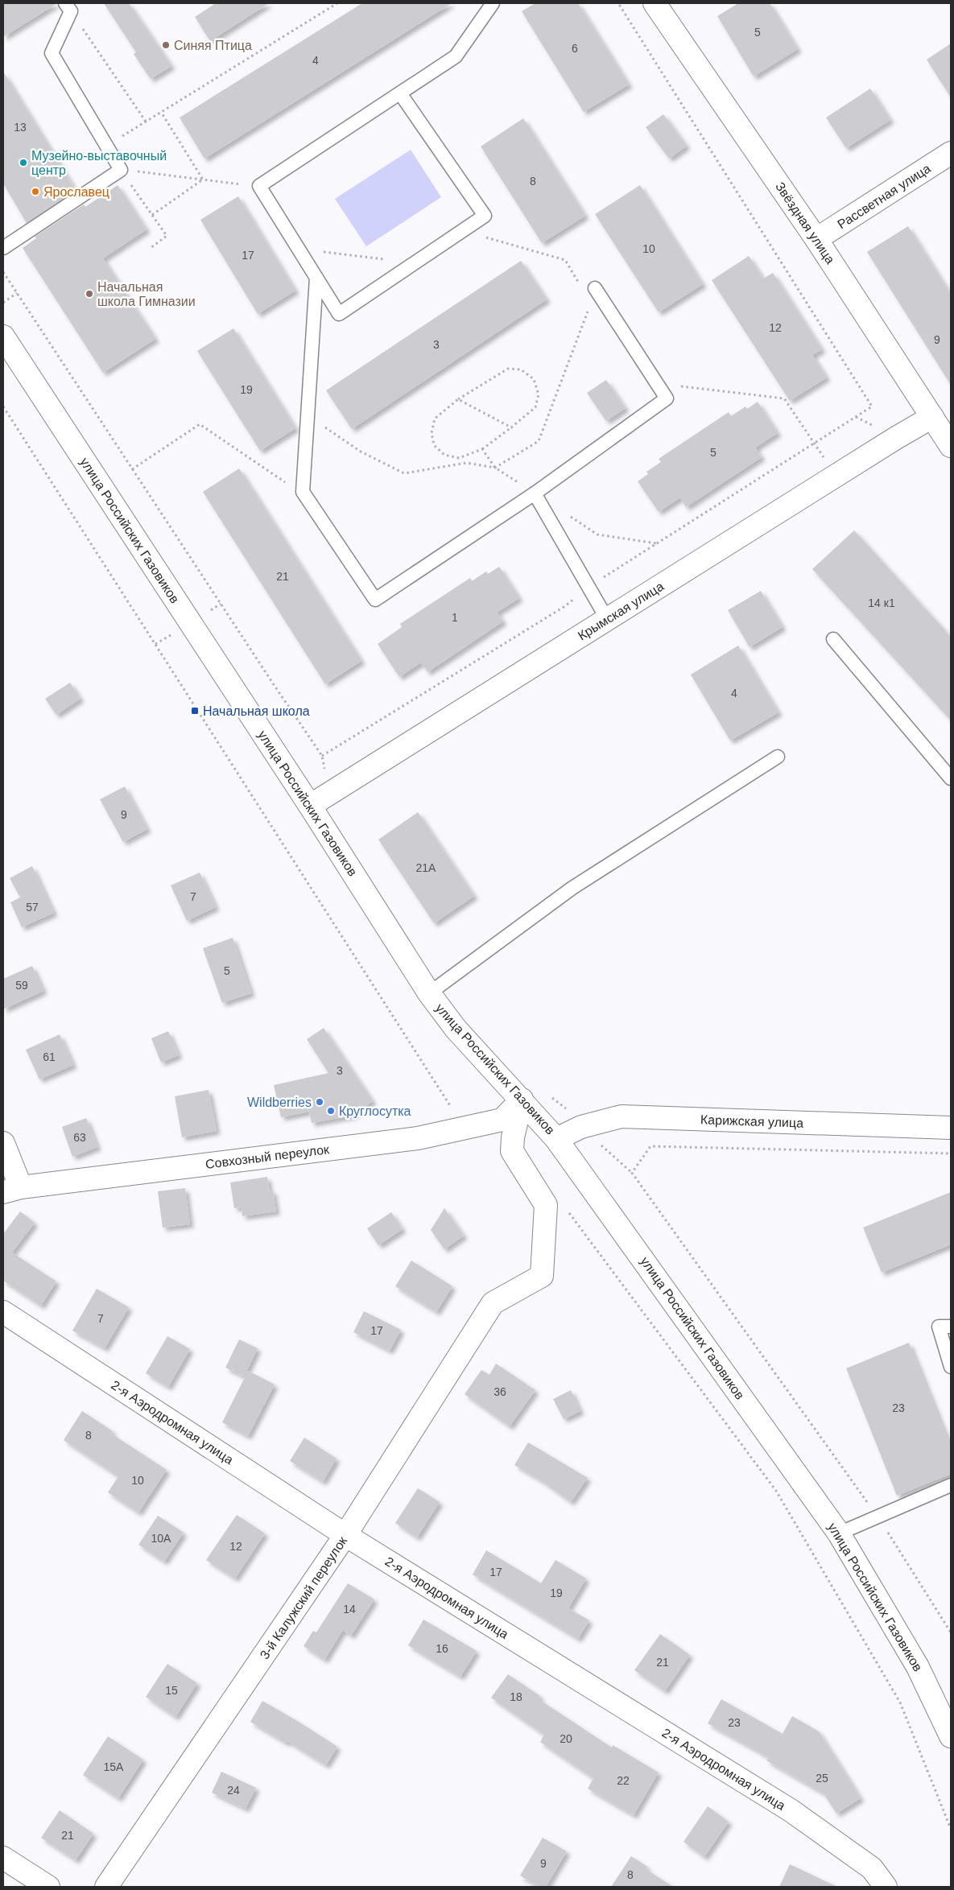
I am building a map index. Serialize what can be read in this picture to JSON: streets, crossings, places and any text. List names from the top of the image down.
{
  "streets": {
    "street": [
      "Рассветная улица",
      "Звёздная улица",
      "улица Российских Газовиков",
      "Крымская улица",
      "Карижская улица",
      "Совхозный переулок",
      "2-я Аэродромная улица",
      "3-й Калужский переулок"
    ]
  },
  "crossings": [
    ["Рассветная улица", "Звёздная улица"],
    ["Звёздная улица", "Крымская улица"],
    ["улица Российских Газовиков", "Крымская улица"],
    ["улица Российских Газовиков", "Карижская улица"],
    ["улица Российских Газовиков", "Совхозный переулок"],
    ["улица Российских Газовиков", "3-й Калужский переулок"],
    ["Совхозный переулок", "3-й Калужский переулок"],
    ["2-я Аэродромная улица", "3-й Калужский переулок"]
  ],
  "places": {
    "other": [
      "Синяя Птица",
      "Музейно-выставочный центр",
      "Ярославец",
      "Начальная школа Гимназии",
      "Wildberries",
      "Круглосутка"
    ],
    "transit": ["Начальная школа"]
  },
  "house_numbers": [
    "5",
    "6",
    "4",
    "13",
    "8",
    "10",
    "17",
    "12",
    "9",
    "3",
    "19",
    "5",
    "21",
    "14 к1",
    "1",
    "4",
    "9",
    "21А",
    "7",
    "57",
    "5",
    "59",
    "61",
    "3",
    "63",
    "7",
    "17",
    "36",
    "23",
    "8",
    "10",
    "10А",
    "12",
    "17",
    "19",
    "14",
    "16",
    "21",
    "15",
    "18",
    "23",
    "20",
    "15А",
    "25",
    "22",
    "24",
    "21",
    "9",
    "8"
  ]
}
